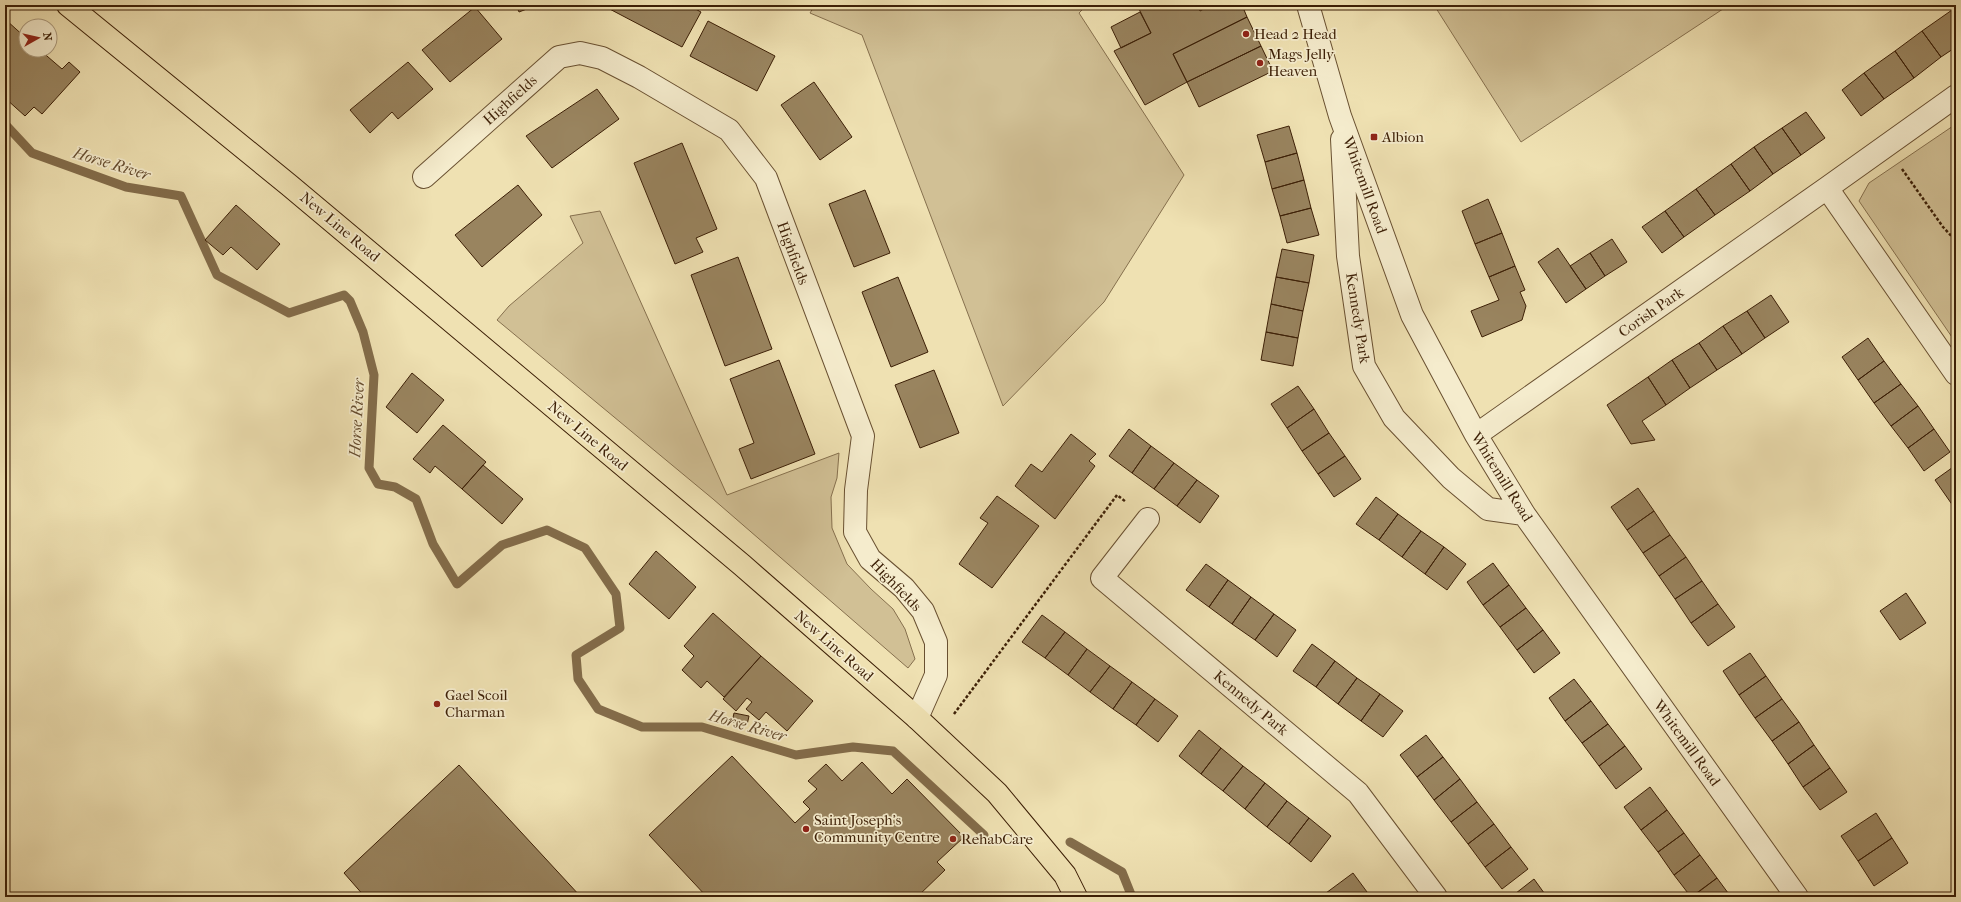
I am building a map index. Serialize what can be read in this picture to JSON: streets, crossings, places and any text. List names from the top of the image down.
{
  "streets": {
    "main road": ["New Line Road"],
    "street": [
      "Highfields",
      "Whitemill Road",
      "Corish Park",
      "Kennedy Park"
    ]
  },
  "crossings": [
    ["Highfields", "New Line Road"],
    ["Whitemill Road", "Corish Park"],
    ["Whitemill Road", "Kennedy Park"]
  ],
  "water": ["Horse River"],
  "places": {
    "other": [
      "Head 2 Head",
      "Mags Jelly Heaven",
      "Gael Scoil Charman",
      "Saint Joseph's Community Centre",
      "RehabCare"
    ],
    "transit": ["Albion"]
  },
  "north": "right"
}
